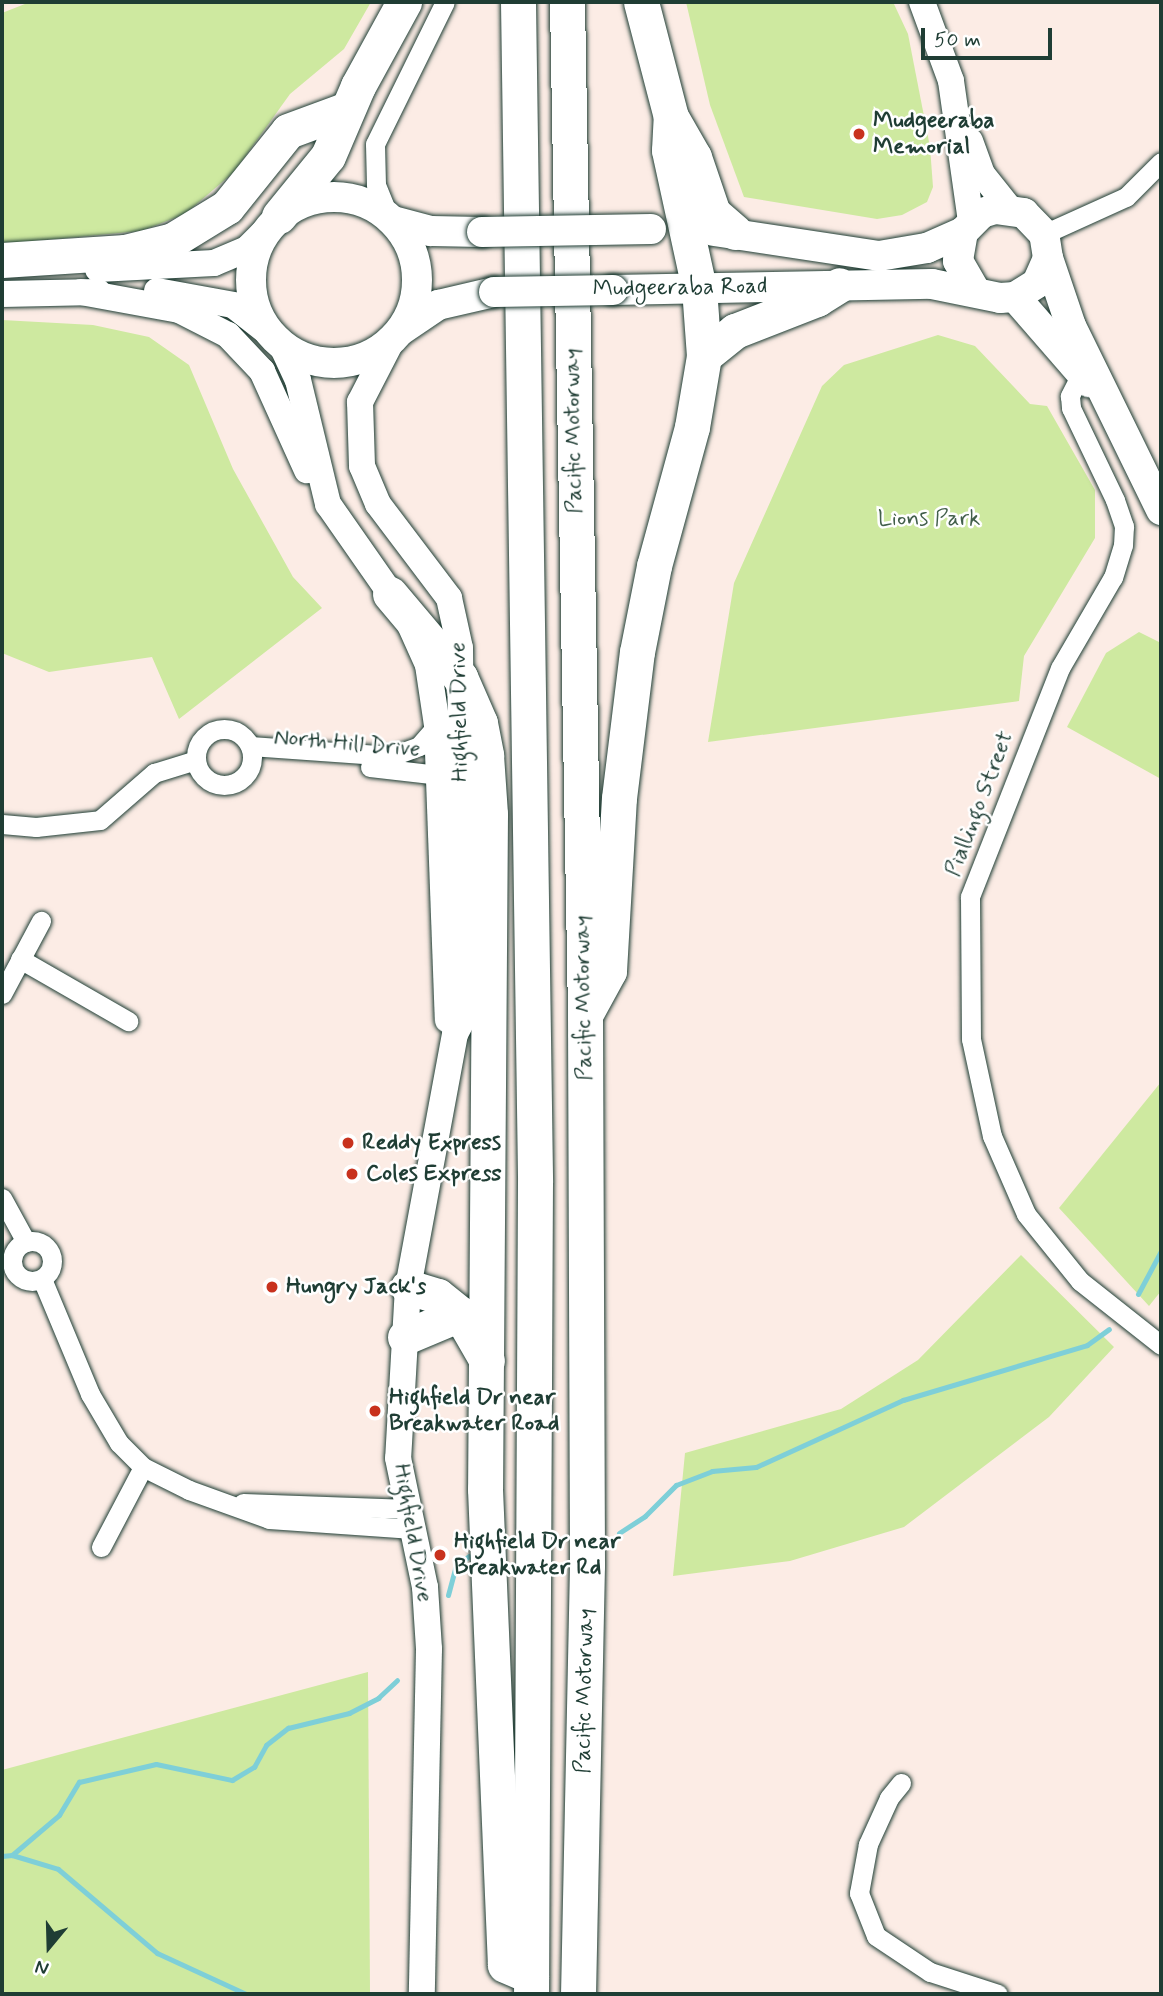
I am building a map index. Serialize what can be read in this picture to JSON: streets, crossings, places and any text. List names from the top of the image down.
{
  "streets": {
    "highway": ["Pacific Motorway"],
    "main road": ["Mudgeeraba Road"],
    "street": ["Highfield Drive", "North Hill Drive", "Piallingo Street"]
  },
  "crossings": [
    ["Mudgeeraba Road", "Highfield Drive"],
    ["Highfield Drive", "North Hill Drive"]
  ],
  "parks": ["Lions Park"],
  "places": [
    "Mudgeeraba Memorial",
    "Reddy Express",
    "Coles Express",
    "Hungry Jack's",
    "Highfield Dr near Breakwater Road",
    "Highfield Dr near Breakwater Rd"
  ],
  "scale_bar": "50 m",
  "north": "bottom"
}
